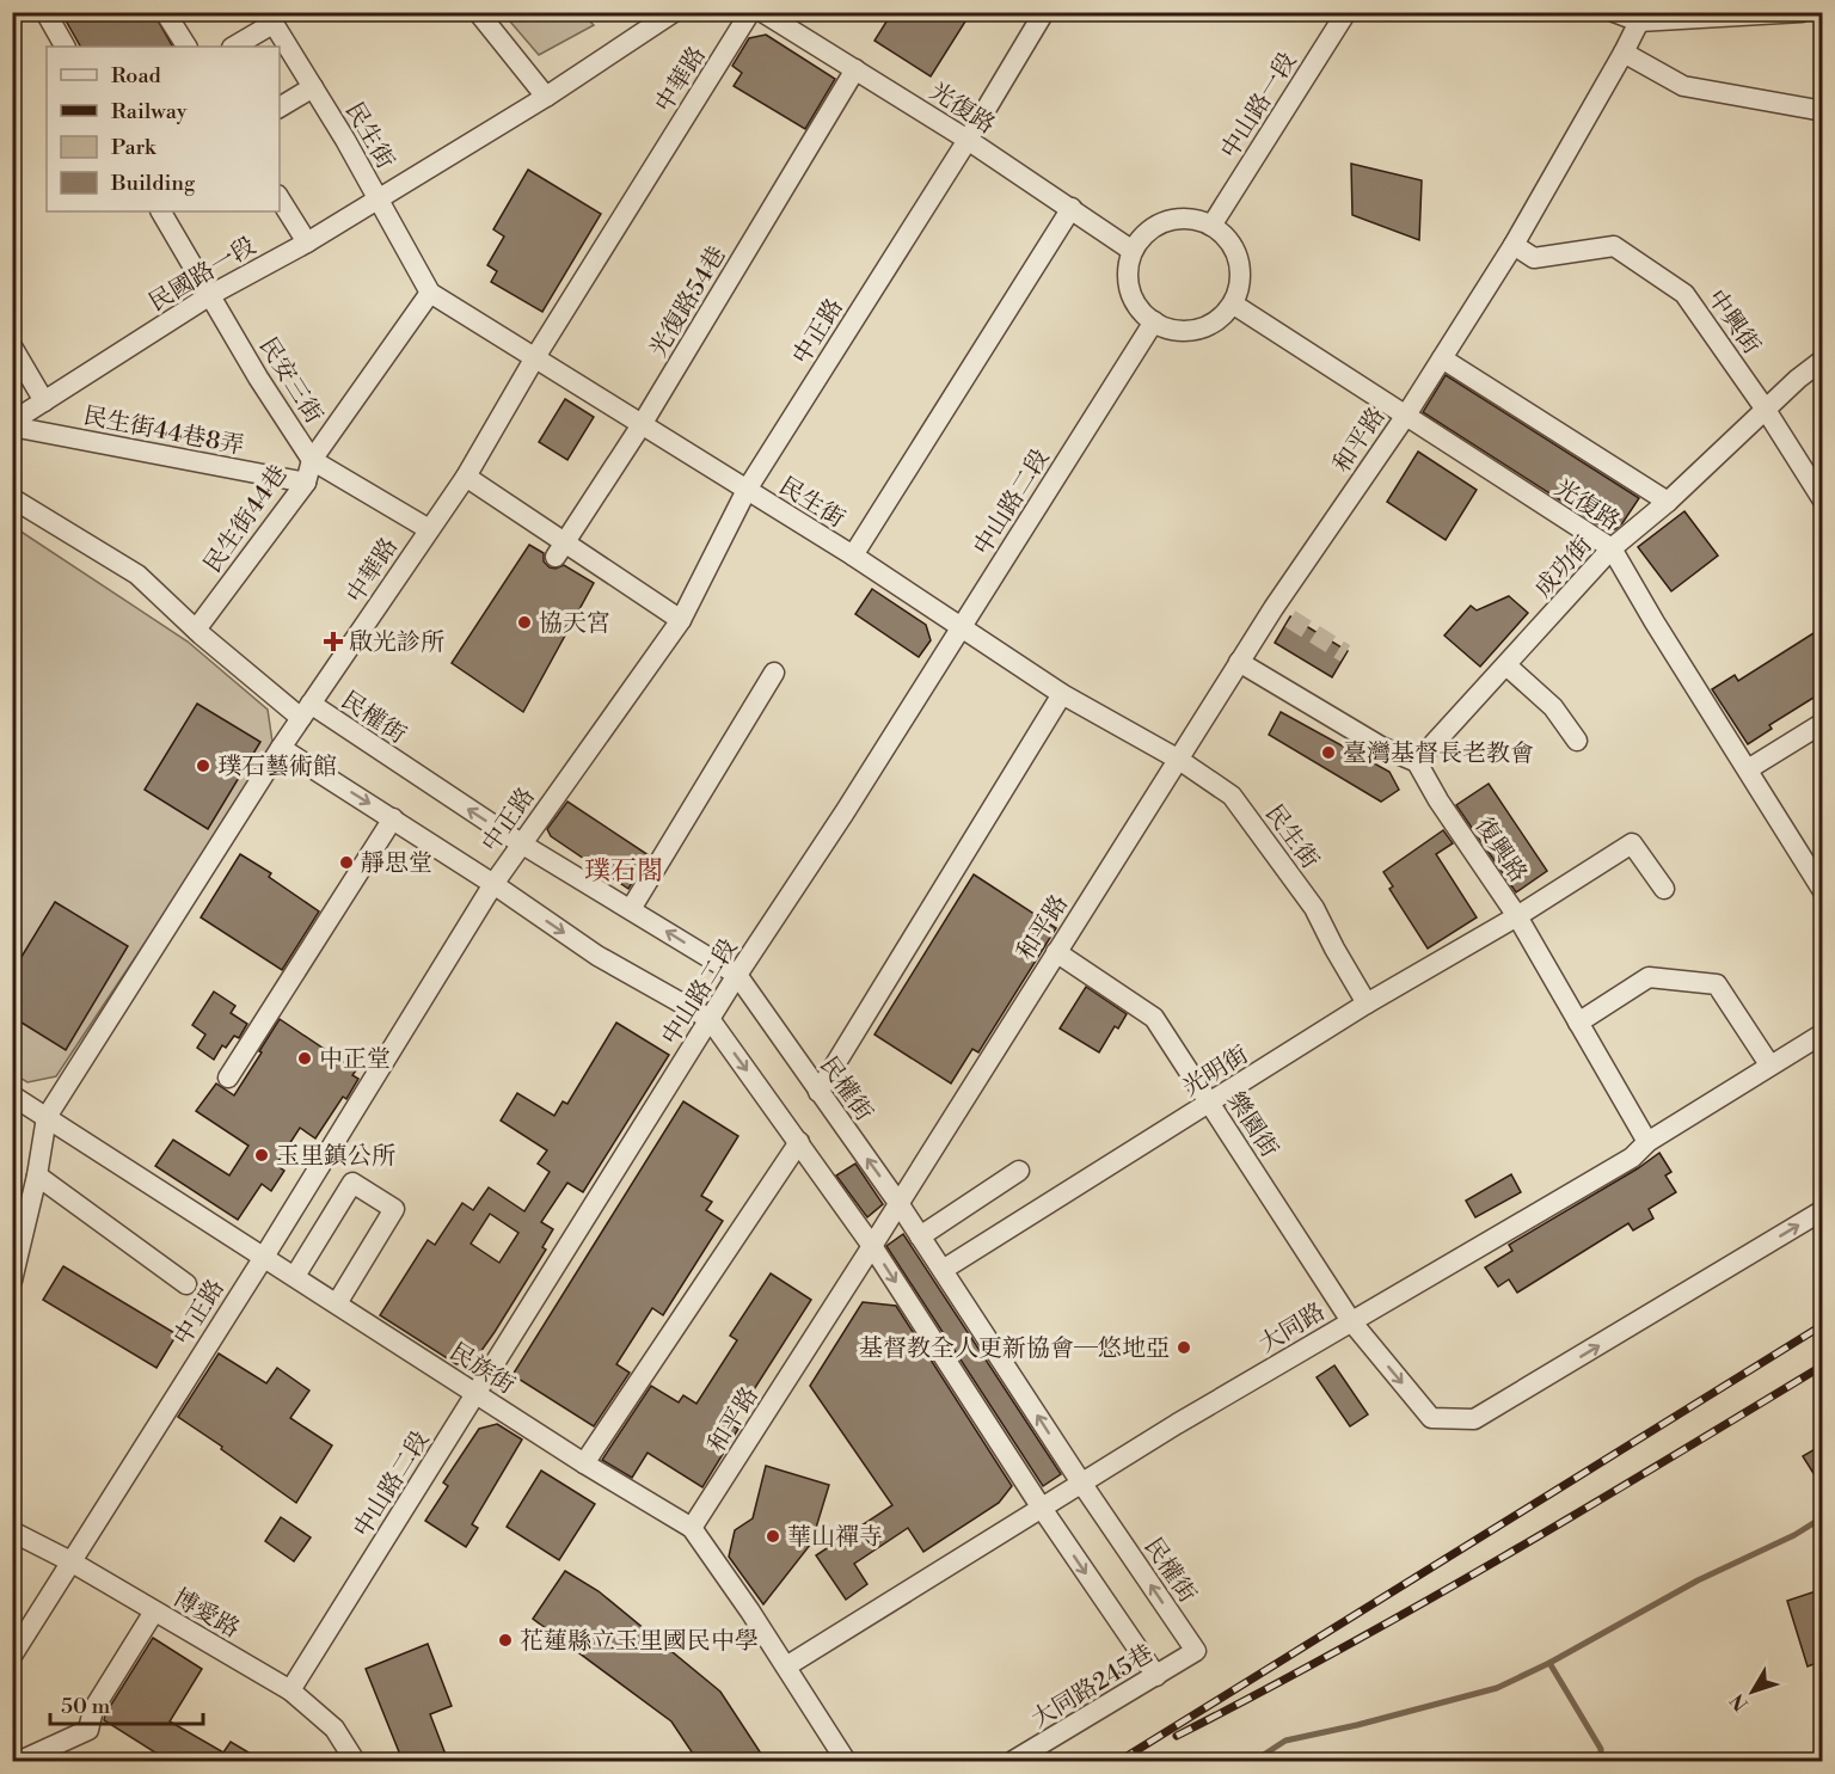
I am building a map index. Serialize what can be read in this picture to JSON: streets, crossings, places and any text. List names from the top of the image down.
{
  "streets": {
    "street": [
      "中華路",
      "中山路一段",
      "光復路",
      "民生街",
      "民國路一段",
      "光復路54巷",
      "中興街",
      "中正路",
      "民安三街",
      "民生街44巷8弄",
      "和平路",
      "中山路二段",
      "民生街44巷",
      "成功街",
      "民權街",
      "復興路",
      "光明街",
      "樂園街",
      "大同路",
      "民族街",
      "博愛路",
      "大同路245巷"
    ]
  },
  "crossings": [
    ["中華路", "民生街"],
    ["中華路", "民安三街"],
    ["中華路", "民權街"],
    ["中華路", "民族街"],
    ["中山路一段", "光復路"],
    ["中山路一段", "中山路二段"],
    ["光復路", "光復路54巷"],
    ["光復路", "中正路"],
    ["光復路", "和平路"],
    ["光復路", "中山路二段"],
    ["光復路", "成功街"],
    ["民生街", "民國路一段"],
    ["民生街", "光復路54巷"],
    ["民生街", "中正路"],
    ["民生街", "和平路"],
    ["民生街", "中山路二段"],
    ["民生街", "民生街44巷"],
    ["民生街", "光明街"],
    ["民國路一段", "民安三街"],
    ["民國路一段", "民生街44巷8弄"],
    ["中興街", "和平路"],
    ["中興街", "成功街"],
    ["中正路", "民權街"],
    ["中正路", "民族街"],
    ["中正路", "博愛路"],
    ["民安三街", "民生街44巷"],
    ["民生街44巷8弄", "民生街44巷"],
    ["和平路", "民權街"],
    ["和平路", "樂園街"],
    ["和平路", "民族街"],
    ["中山路二段", "民權街"],
    ["中山路二段", "民族街"],
    ["中山路二段", "博愛路"],
    ["民生街44巷", "民權街"],
    ["成功街", "復興路"],
    ["民權街", "光明街"],
    ["民權街", "大同路"],
    ["民權街", "大同路245巷"],
    ["復興路", "光明街"],
    ["復興路", "大同路"],
    ["光明街", "樂園街"],
    ["樂園街", "大同路"],
    ["大同路", "民族街"]
  ],
  "one_way": ["樂園街"],
  "districts": ["璞石閣"],
  "places": {
    "other": [
      "協天宮",
      "臺灣基督長老教會",
      "璞石藝術館",
      "靜思堂",
      "中正堂",
      "玉里鎮公所",
      "基督教全人更新協會─悠地亞",
      "華山禪寺",
      "花蓮縣立玉里國民中學"
    ],
    "health": ["啟光診所"]
  },
  "legend": [
    "Road",
    "Railway",
    "Park",
    "Building"
  ],
  "scale_bar": "50 m",
  "north": "bottom left"
}
